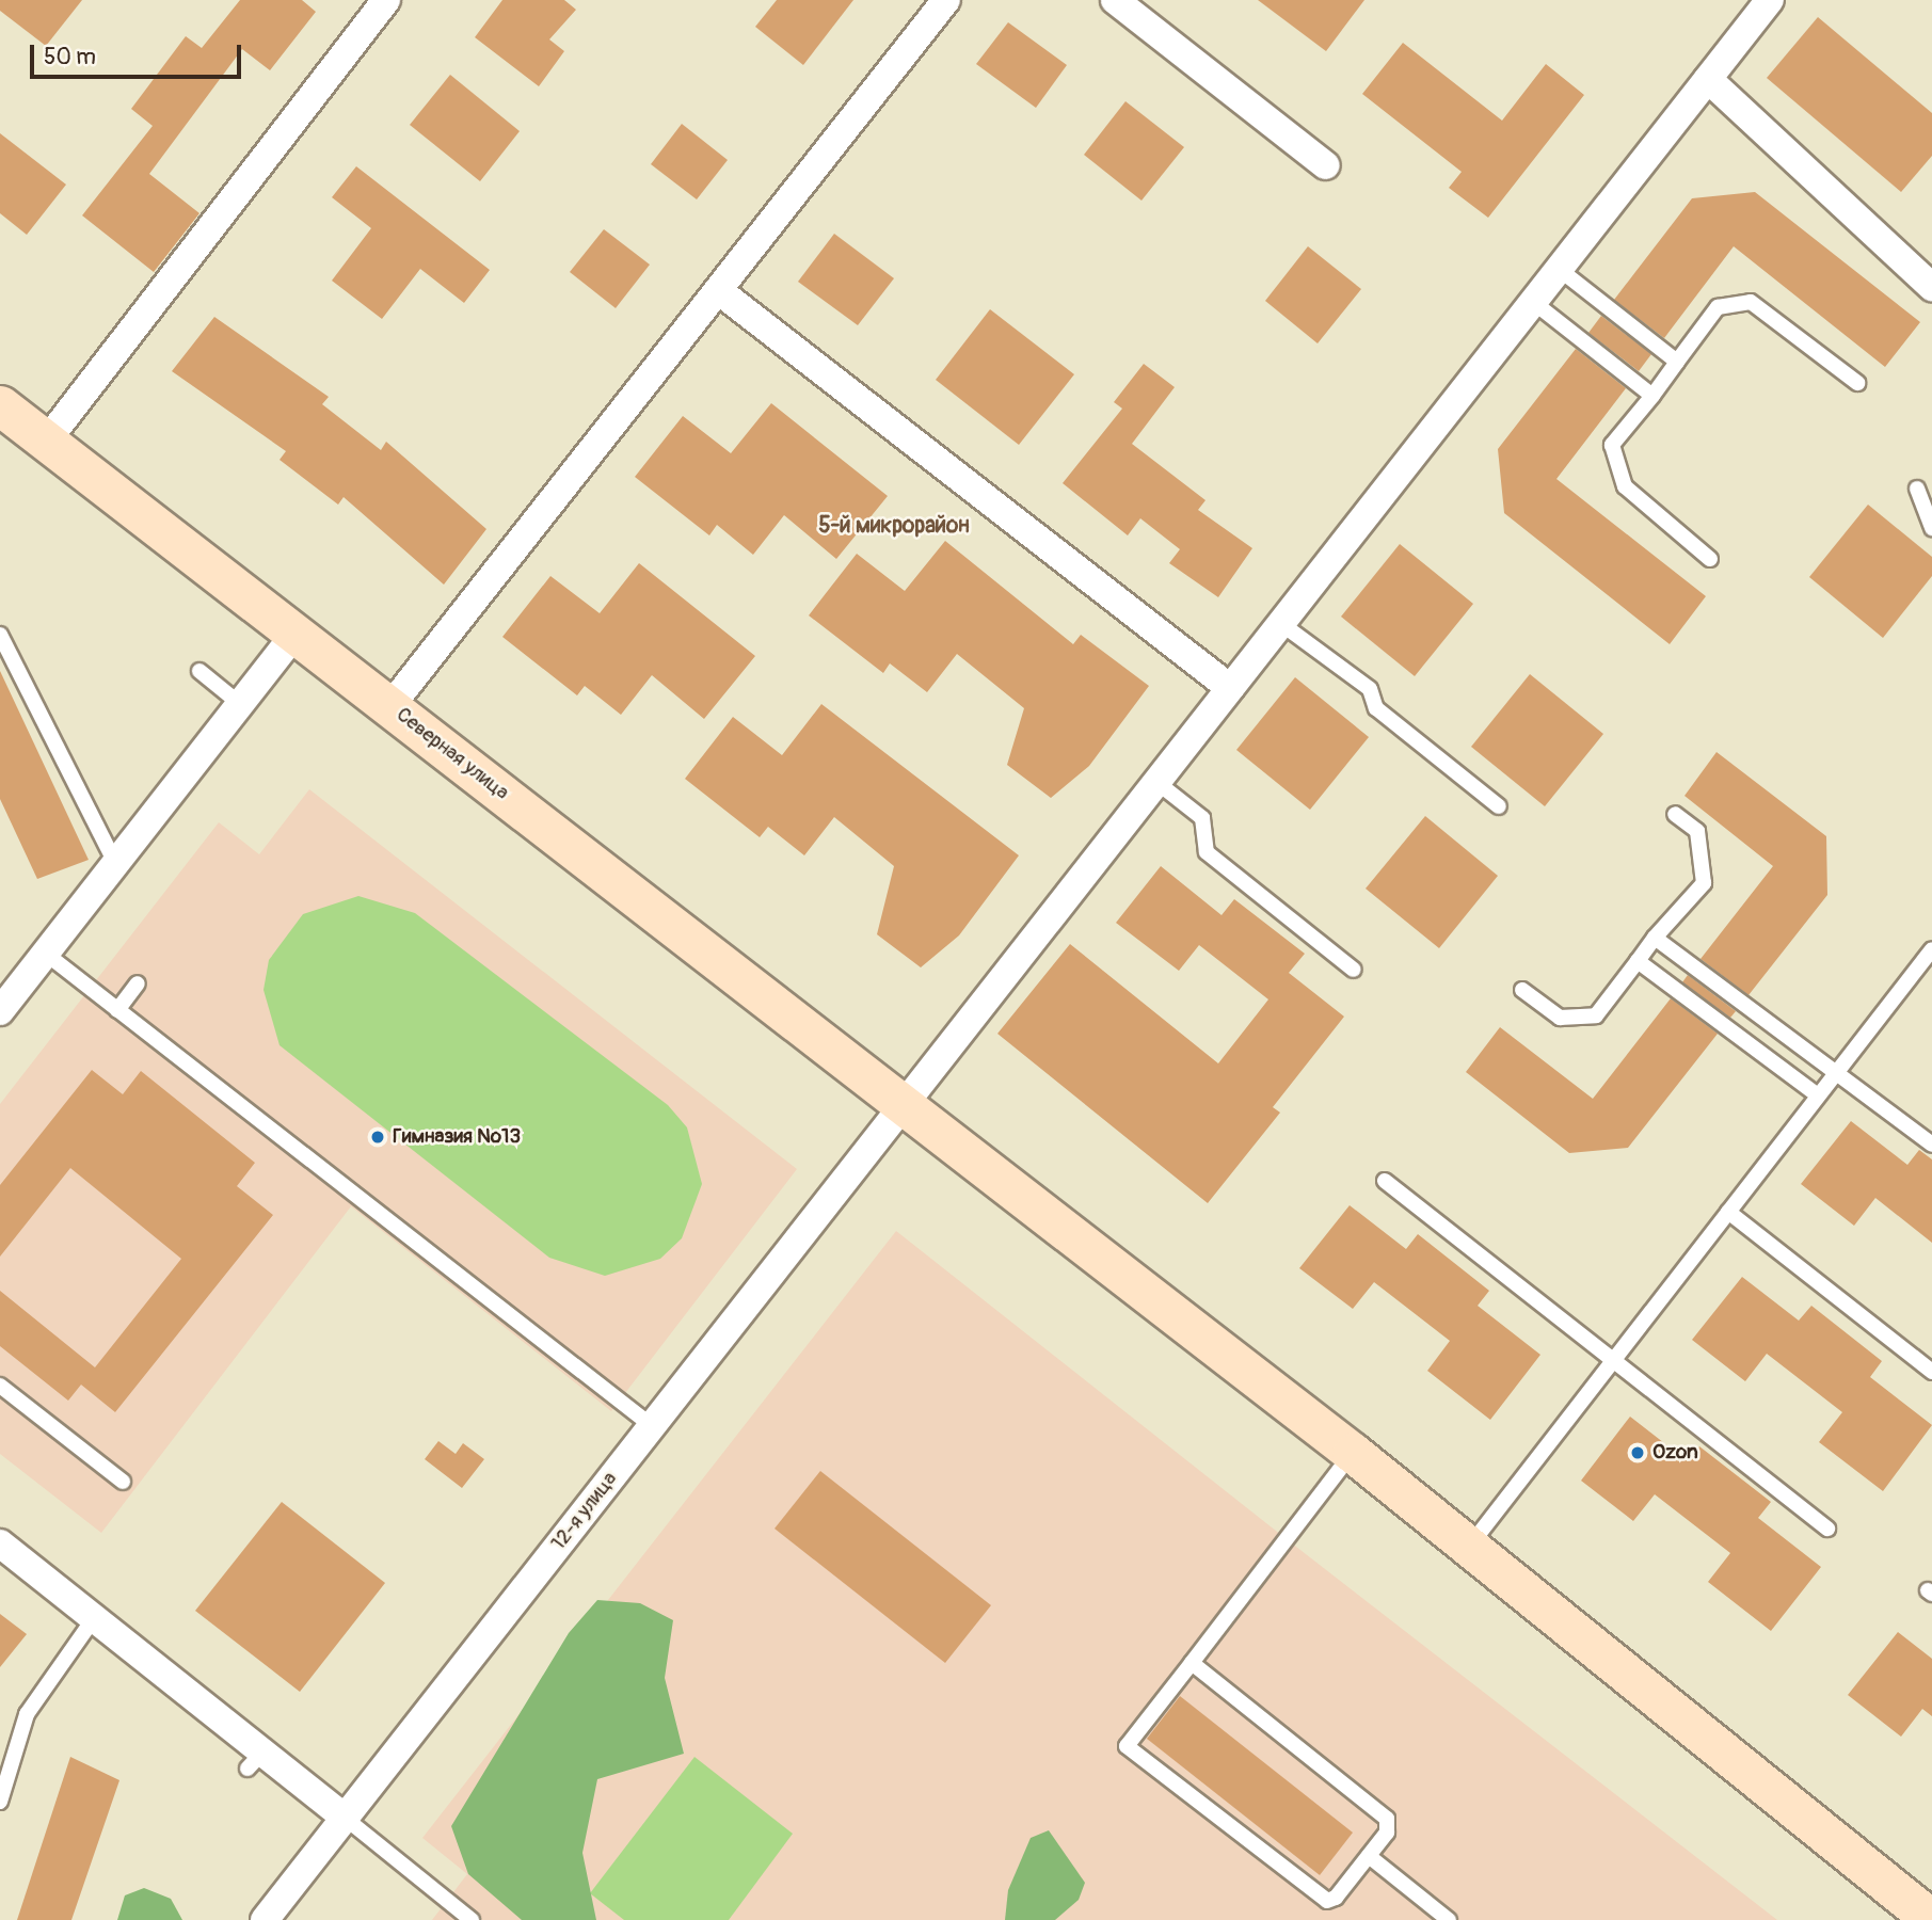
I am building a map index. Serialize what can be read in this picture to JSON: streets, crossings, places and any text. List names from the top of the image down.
{
  "streets": {
    "street": ["Северная улица", "12-я улица"]
  },
  "crossings": [
    ["Северная улица", "12-я улица"]
  ],
  "districts": ["5-й микрорайон"],
  "places": ["Гимназия №13", "Ozon"],
  "scale_bar": "50 m"
}
